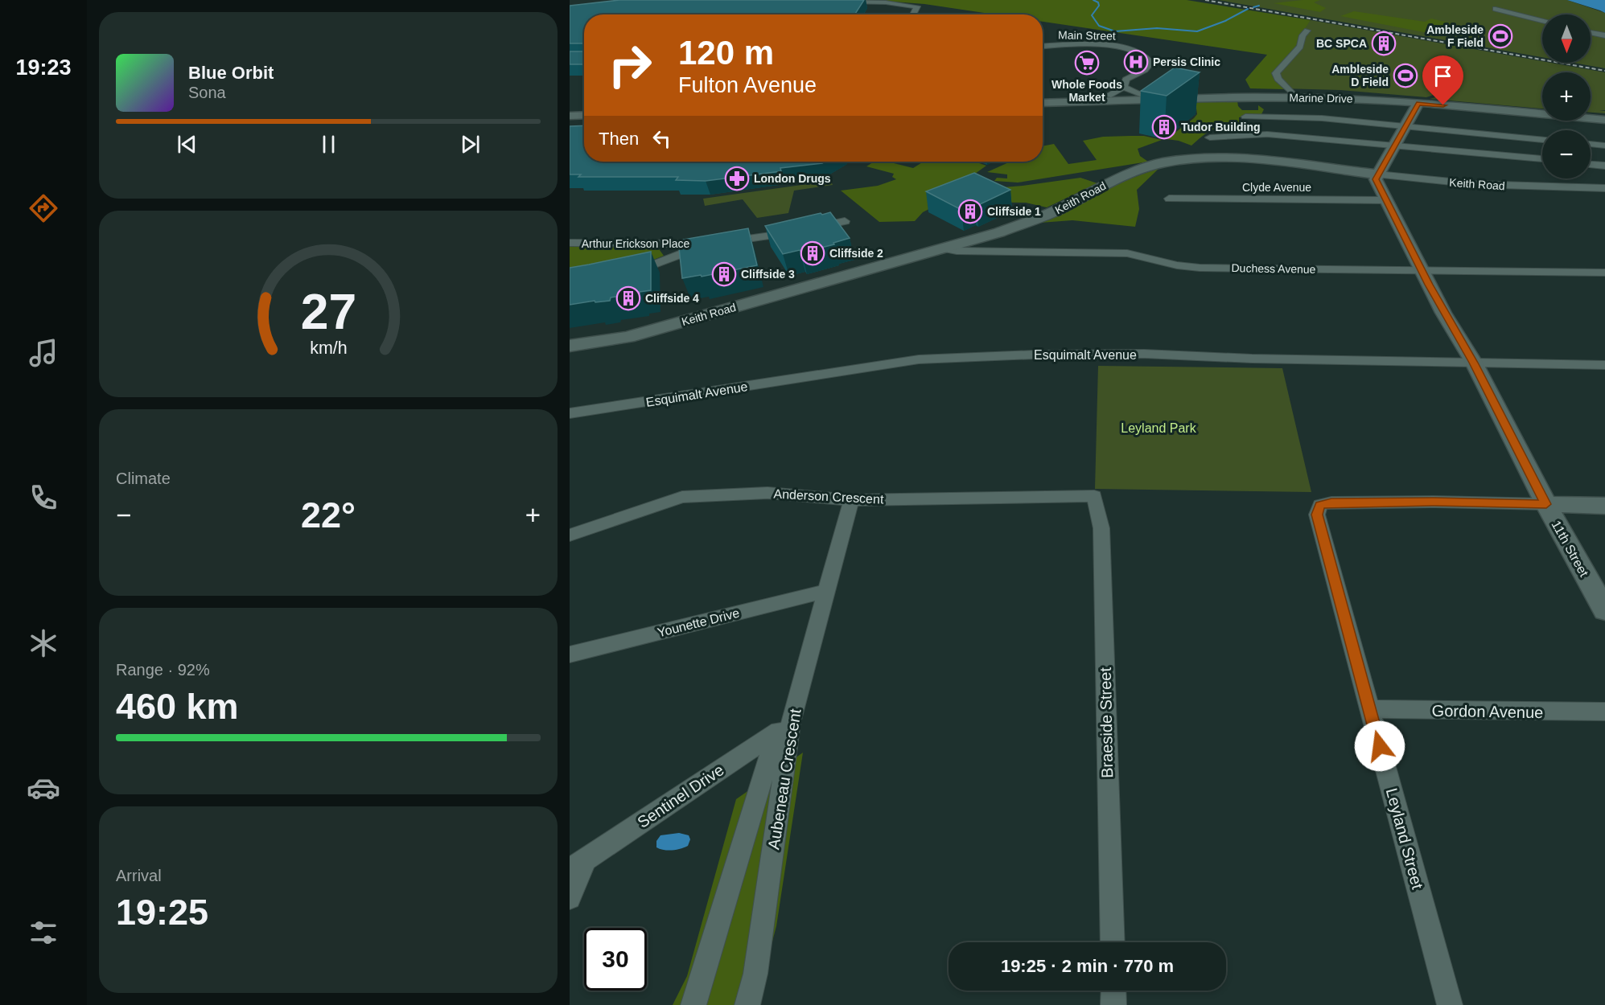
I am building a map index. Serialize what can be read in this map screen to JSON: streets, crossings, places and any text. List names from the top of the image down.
{
  "streets": {
    "street": [
      "Main Street",
      "Marine Drive",
      "Keith Road",
      "Clyde Avenue",
      "Arthur Erickson Place",
      "Duchess Avenue",
      "Esquimalt Avenue",
      "Anderson Crescent",
      "11th Street",
      "Younette Drive",
      "Gordon Avenue",
      "Braeside Street",
      "Aubeneau Crescent",
      "Sentinel Drive",
      "Leyland Street"
    ]
  },
  "crossings": [
    ["Main Street", "Marine Drive"],
    ["Keith Road", "Duchess Avenue"],
    ["Keith Road", "11th Street"],
    ["Clyde Avenue", "11th Street"],
    ["Duchess Avenue", "11th Street"],
    ["Esquimalt Avenue", "11th Street"],
    ["Anderson Crescent", "Braeside Street"],
    ["Anderson Crescent", "Aubeneau Crescent"],
    ["11th Street", "Leyland Street"],
    ["Younette Drive", "Aubeneau Crescent"],
    ["Gordon Avenue", "Leyland Street"],
    ["Aubeneau Crescent", "Sentinel Drive"]
  ],
  "parks": ["Leyland Park"],
  "places": {
    "sports": ["Ambleside F Field", "Ambleside D Field"],
    "building": [
      "BC SPCA",
      "Tudor Building",
      "Cliffside 1",
      "Cliffside 2",
      "Cliffside 3",
      "Cliffside 4"
    ],
    "hospital": ["Persis Clinic"],
    "supermarket": ["Whole Foods Market"],
    "pharmacy": ["London Drugs"]
  },
  "north": "bottom",
  "page": {
    "tabs": "19:23",
    "map_buttons": ["+", "−"],
    "turn": ["120 m", "Fulton Avenue"],
    "song": ["Blue Orbit", "Sona"],
    "then": "Then",
    "tile": [
      "Climate",
      ["Range · 92%", "460 km"],
      ["Arrival", "19:25"]
    ],
    "heat": ["−", "22°", "+"],
    "limit": "30",
    "trip": "19:25 · 2 min · 770 m",
    "gauge": ["27", "km/h"]
  }
}
